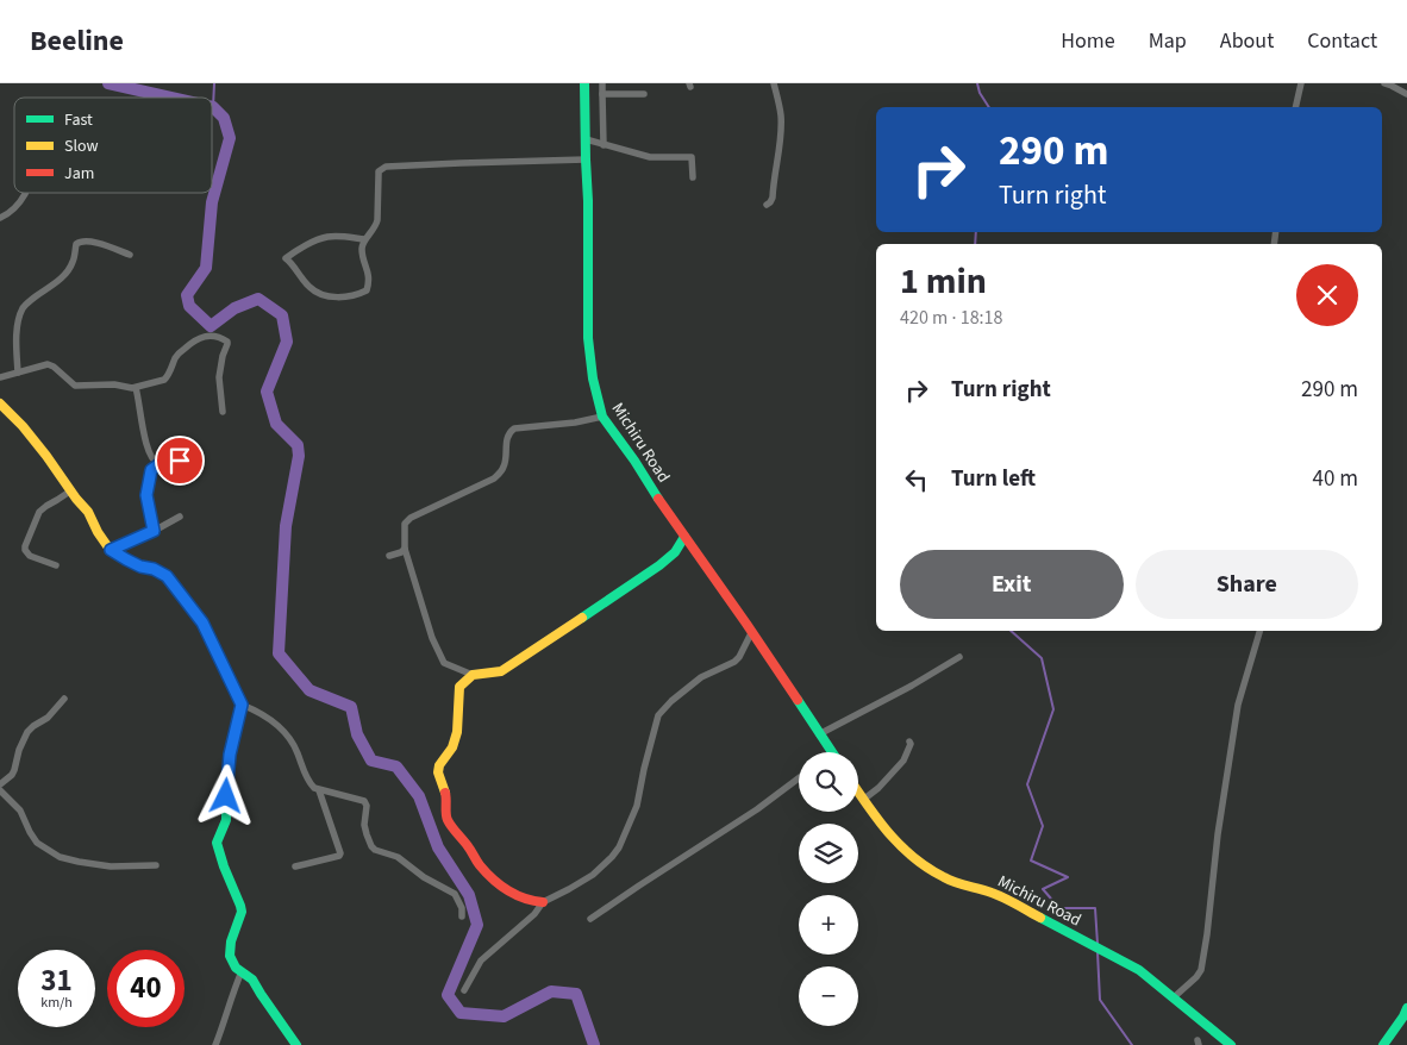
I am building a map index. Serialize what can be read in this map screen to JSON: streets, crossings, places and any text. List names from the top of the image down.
{
  "streets": {
    "street": ["Michiru Road"]
  },
  "legend": ["Fast", "Slow", "Jam"],
  "page": {
    "header": "Beeline",
    "nav": [
      "Home",
      "Map",
      "About",
      "Contact"
    ],
    "turn": ["290 m", "Turn right"],
    "heading": ["1 min", "420 m · 18:18"],
    "list": [
      {
        "name": "Turn right",
        "value": "290 m"
      },
      {
        "name": "Turn left",
        "value": "40 m"
      }
    ],
    "buttons": ["Exit", "Share"],
    "map_buttons": ["+", "−"],
    "speed": "31 km/h",
    "limit": "40"
  }
}
